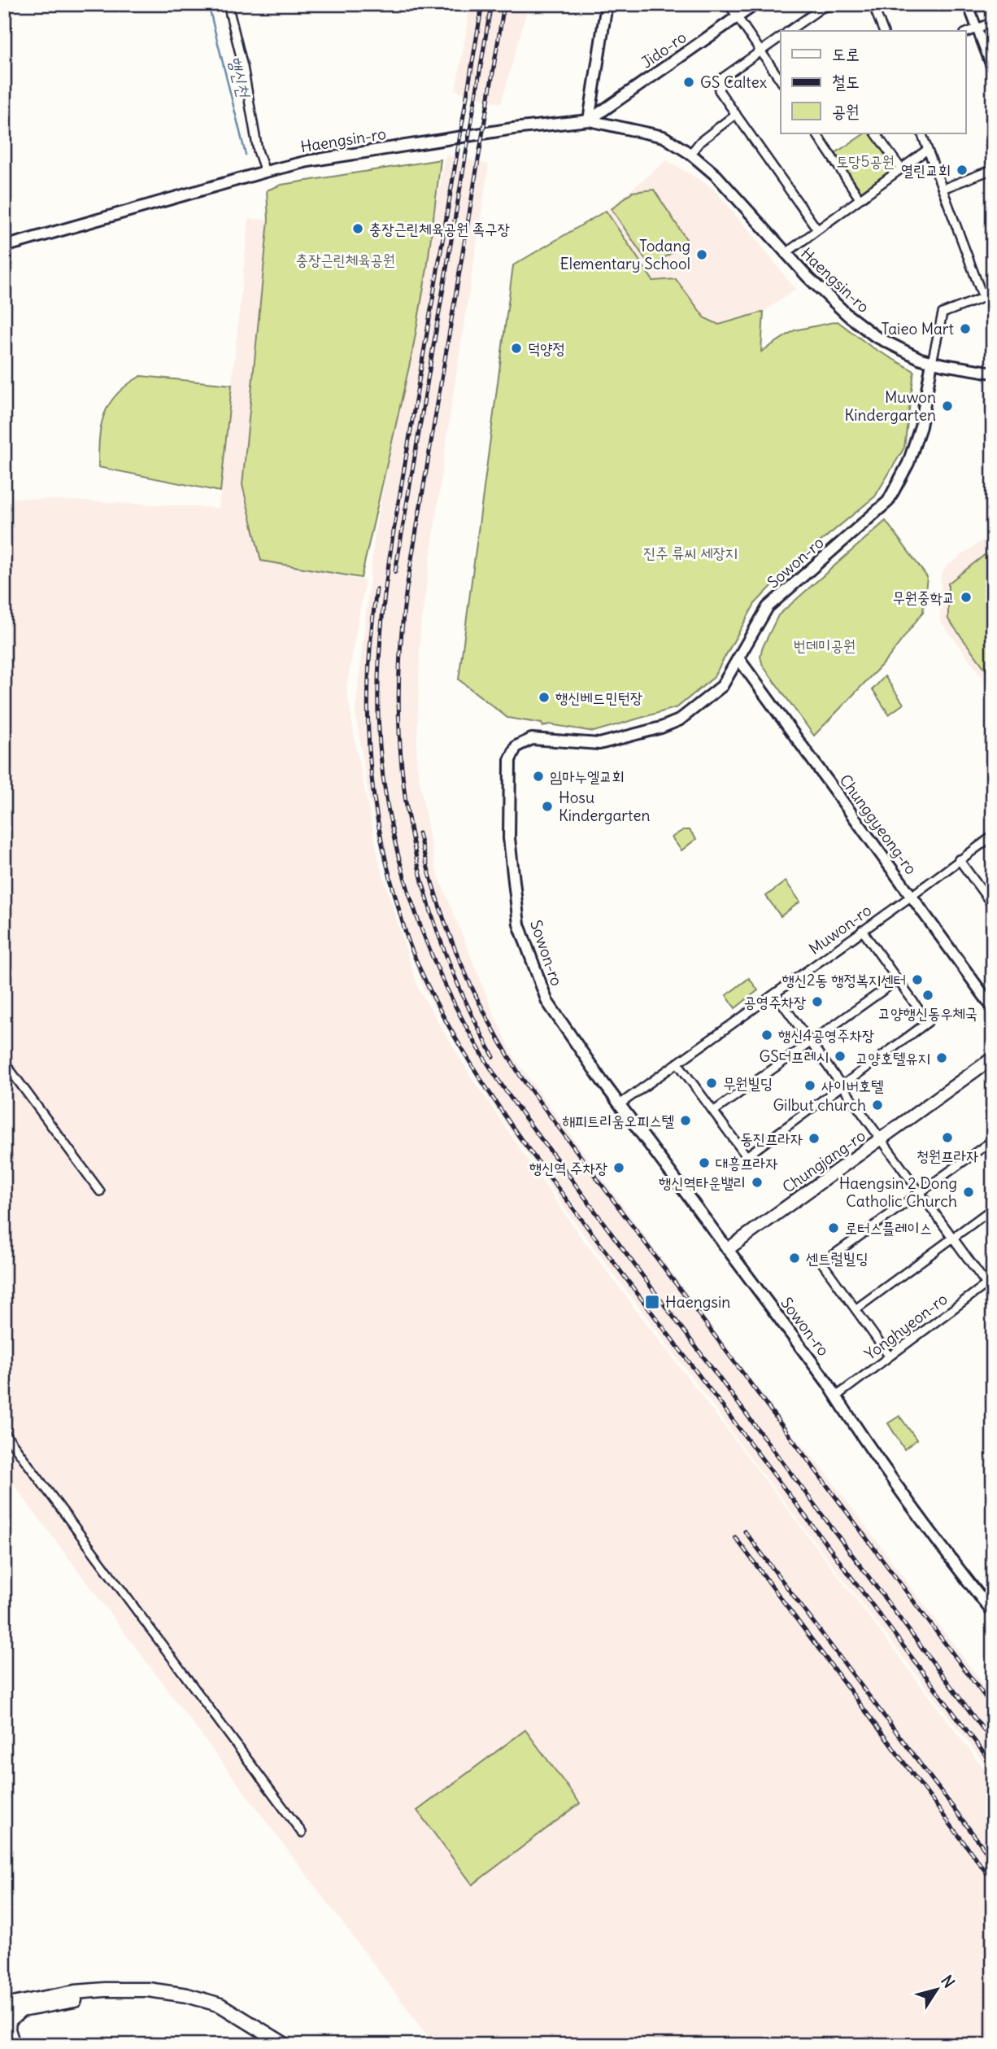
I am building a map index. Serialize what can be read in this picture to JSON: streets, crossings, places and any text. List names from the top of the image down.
{
  "streets": {
    "main road": [
      "Jido-ro",
      "Haengsin-ro",
      "Sowon-ro",
      "Chunggyeong-ro",
      "Chungjang-ro"
    ],
    "street": ["Muwon-ro", "Yonghyeon-ro"]
  },
  "crossings": [
    ["Jido-ro", "Haengsin-ro"],
    ["Haengsin-ro", "Sowon-ro"],
    ["Sowon-ro", "Chunggyeong-ro"],
    ["Sowon-ro", "Muwon-ro"],
    ["Sowon-ro", "Chungjang-ro"],
    ["Sowon-ro", "Yonghyeon-ro"],
    ["Chunggyeong-ro", "Muwon-ro"]
  ],
  "water": ["행신천"],
  "parks": [
    "토당5공원",
    "충장근린체육공원",
    "진주 류씨 세장지",
    "번데미공원"
  ],
  "places": {
    "other": [
      "GS Caltex",
      "열린교회",
      "충장근린체육공원 족구장",
      "Todang Elementary School",
      "Taieo Mart",
      "덕양정",
      "Muwon Kindergarten",
      "무원중학교",
      "행신베드민턴장",
      "임마누엘교회",
      "Hosu Kindergarten",
      "행신2동 행정복지센터",
      "고양행신동우체국",
      "공영주차장",
      "행신4공영주차장",
      "GS더프레시",
      "고양호텔유지",
      "무원빌딩",
      "사이버호텔",
      "Gilbut church",
      "해피트리움오피스텔",
      "청원프라자",
      "동진프라자",
      "대흥프라자",
      "행신역 주차장",
      "행신역타운밸리",
      "Haengsin 2 Dong Catholic Church",
      "로터스플레이스",
      "센트럴빌딩"
    ],
    "transit": ["Haengsin"]
  },
  "legend": ["도로", "철도", "공원"],
  "north": "top right"
}
